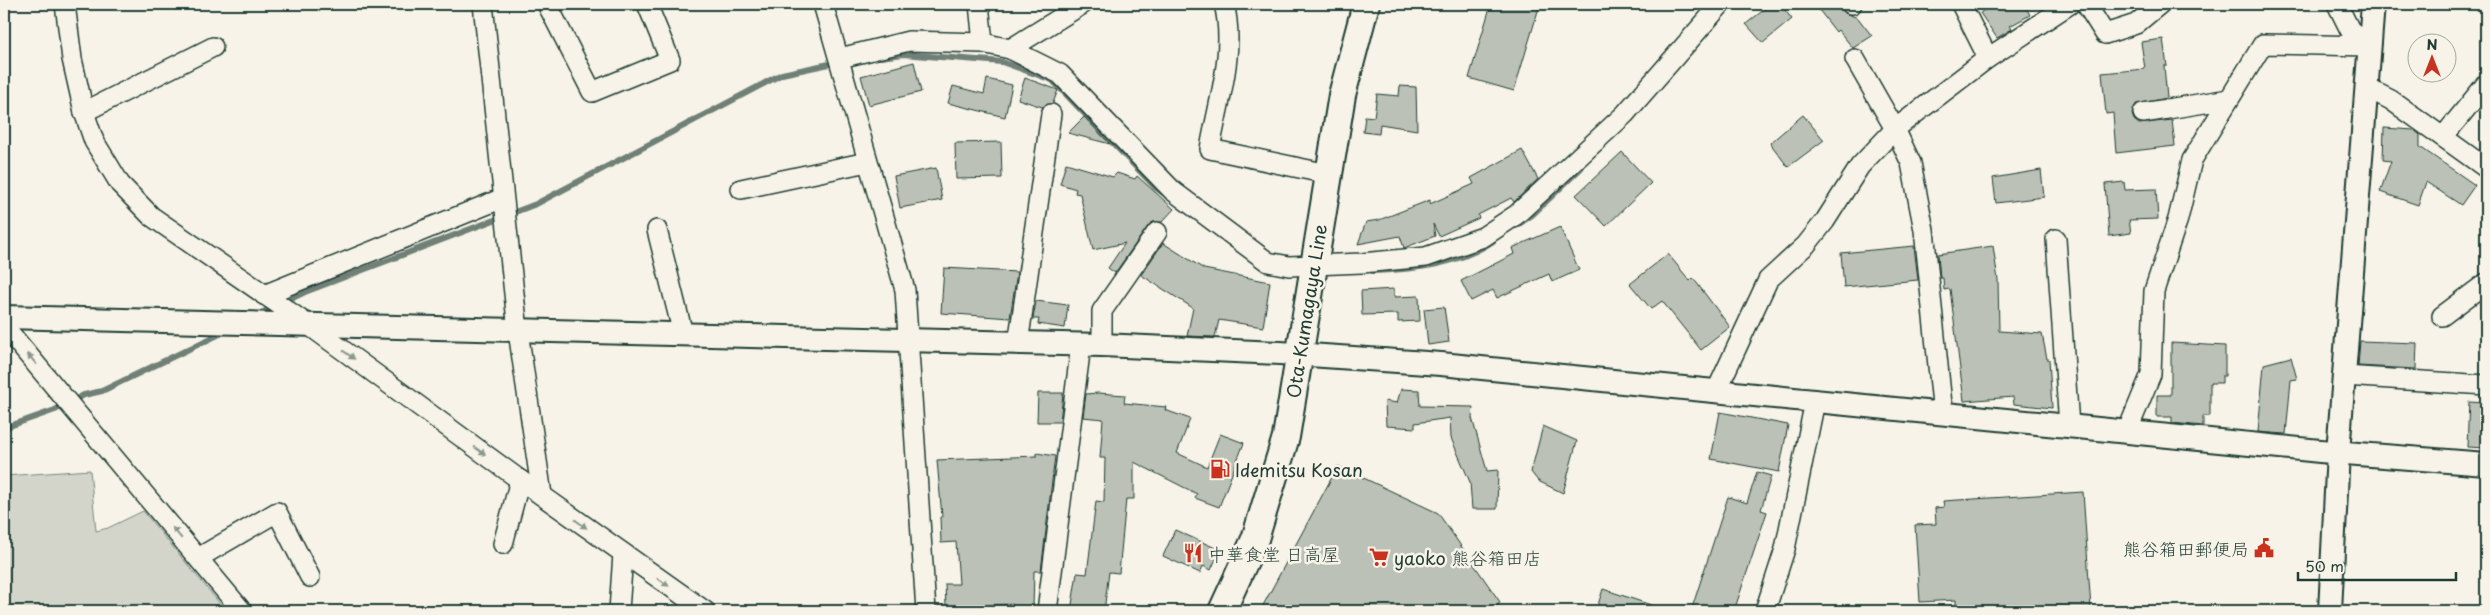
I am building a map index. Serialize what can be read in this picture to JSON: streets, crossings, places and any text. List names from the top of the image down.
{
  "streets": {
    "main road": ["Ota-Kumagaya Line"]
  },
  "places": {
    "fuel station": ["Idemitsu Kosan"],
    "public building": ["熊谷箱田郵便局"],
    "restaurant": ["中華食堂 日高屋"],
    "supermarket": ["yaoko 熊谷箱田店"]
  },
  "scale_bar": "50 m",
  "north": "top"
}
